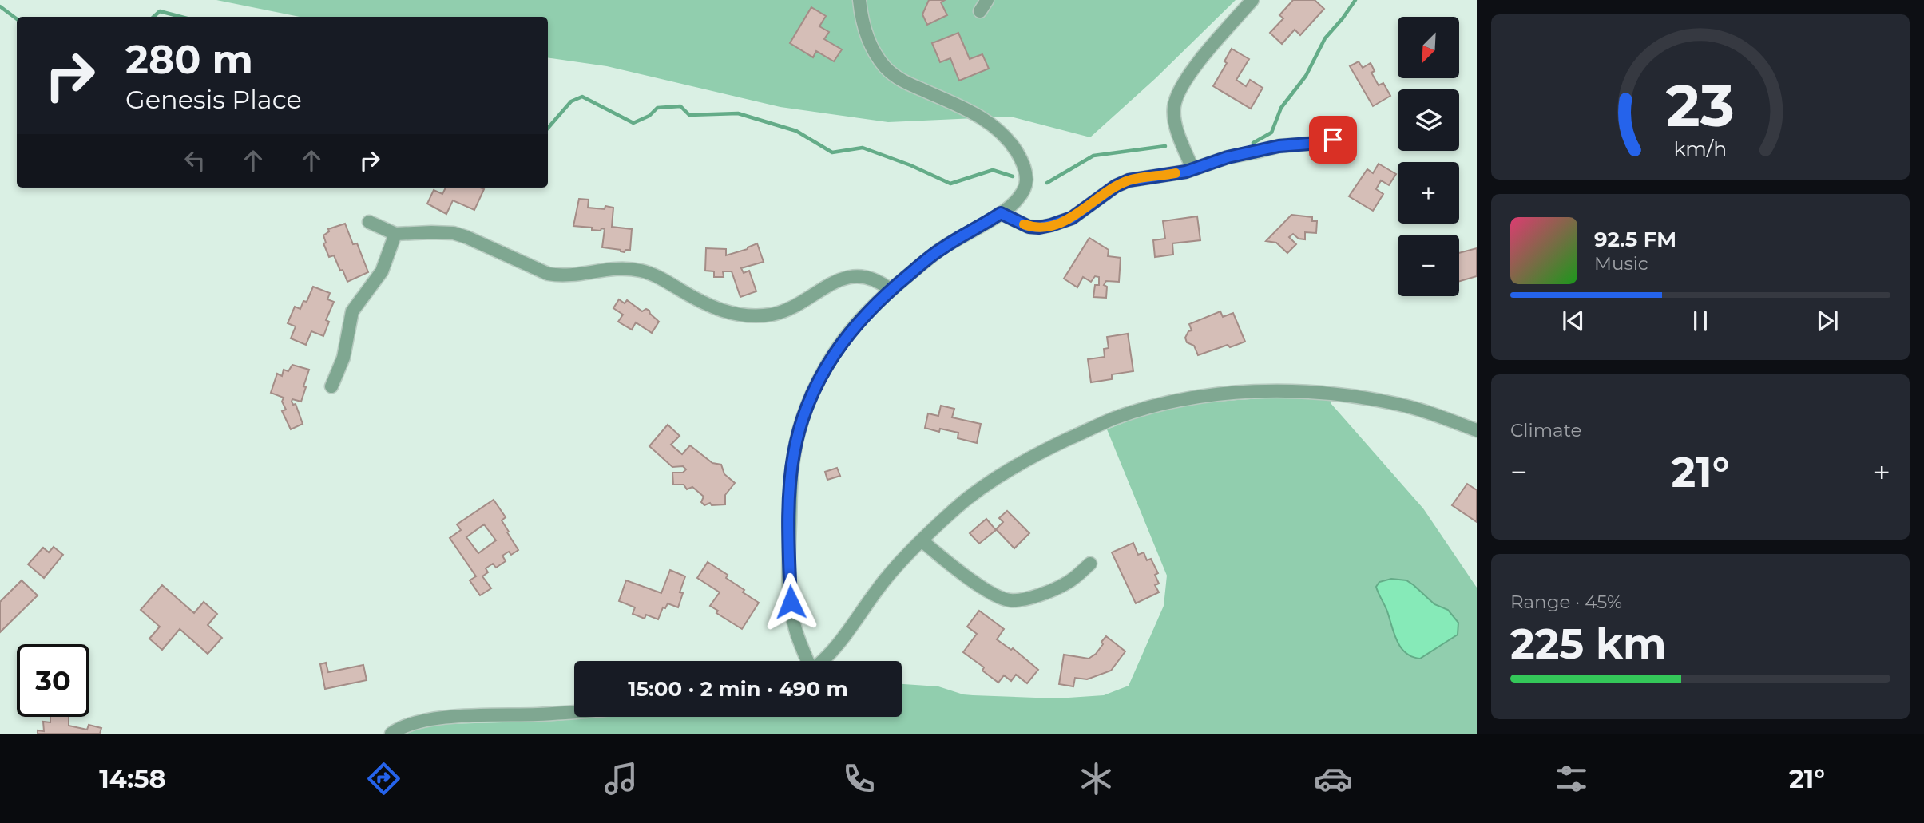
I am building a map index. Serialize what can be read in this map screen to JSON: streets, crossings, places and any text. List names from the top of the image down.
{
  "north": "bottom left",
  "page": {
    "map_buttons": ["+", "−"],
    "turn": ["280 m", "Genesis Place"],
    "song": ["92.5 FM", "Music"],
    "tile": [
      "Climate",
      ["Range · 45%", "225 km"]
    ],
    "heat": ["−", "21°", "+"],
    "limit": "30",
    "trip": "15:00 · 2 min · 490 m",
    "tabs": ["14:58", "21°"],
    "gauge": ["23", "km/h"]
  }
}
